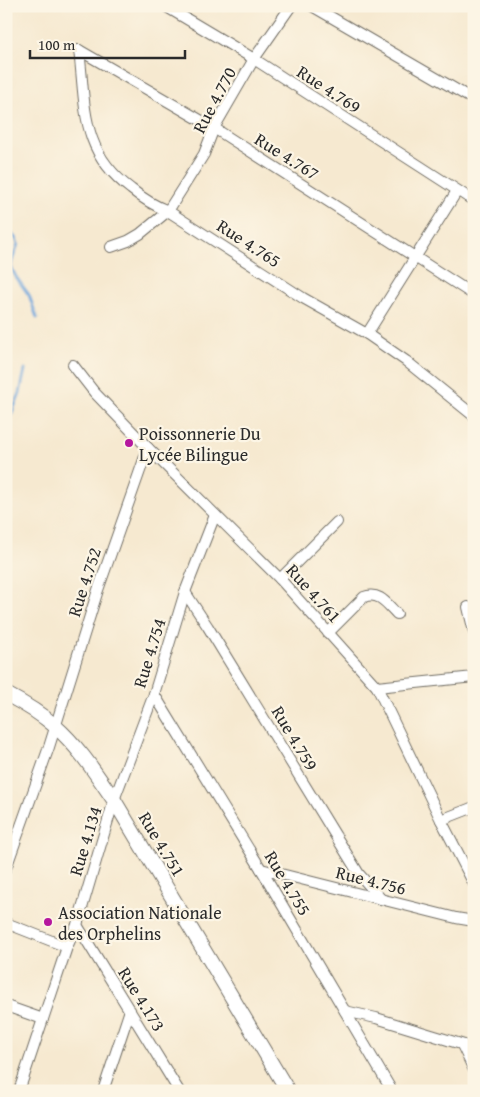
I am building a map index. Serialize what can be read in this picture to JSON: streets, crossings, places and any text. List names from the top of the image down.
{
  "streets": {
    "main road": ["Rue 4.751"],
    "street": [
      "Rue 4.769",
      "Rue 4.770",
      "Rue 4.767",
      "Rue 4.765",
      "Rue 4.752",
      "Rue 4.761",
      "Rue 4.754",
      "Rue 4.759",
      "Rue 4.134",
      "Rue 4.756",
      "Rue 4.755",
      "Rue 4.173"
    ]
  },
  "crossings": [
    ["Rue 4.769", "Rue 4.770"],
    ["Rue 4.770", "Rue 4.767"],
    ["Rue 4.770", "Rue 4.765"],
    ["Rue 4.767", "Rue 4.765"],
    ["Rue 4.752", "Rue 4.761"],
    ["Rue 4.752", "Rue 4.751"],
    ["Rue 4.761", "Rue 4.754"],
    ["Rue 4.754", "Rue 4.759"],
    ["Rue 4.754", "Rue 4.134"],
    ["Rue 4.754", "Rue 4.751"],
    ["Rue 4.754", "Rue 4.755"],
    ["Rue 4.759", "Rue 4.756"],
    ["Rue 4.134", "Rue 4.751"],
    ["Rue 4.134", "Rue 4.173"],
    ["Rue 4.756", "Rue 4.755"]
  ],
  "places": ["Poissonnerie Du Lycée Bilingue", "Association Nationale des Orphelins"],
  "scale_bar": "100 m"
}
